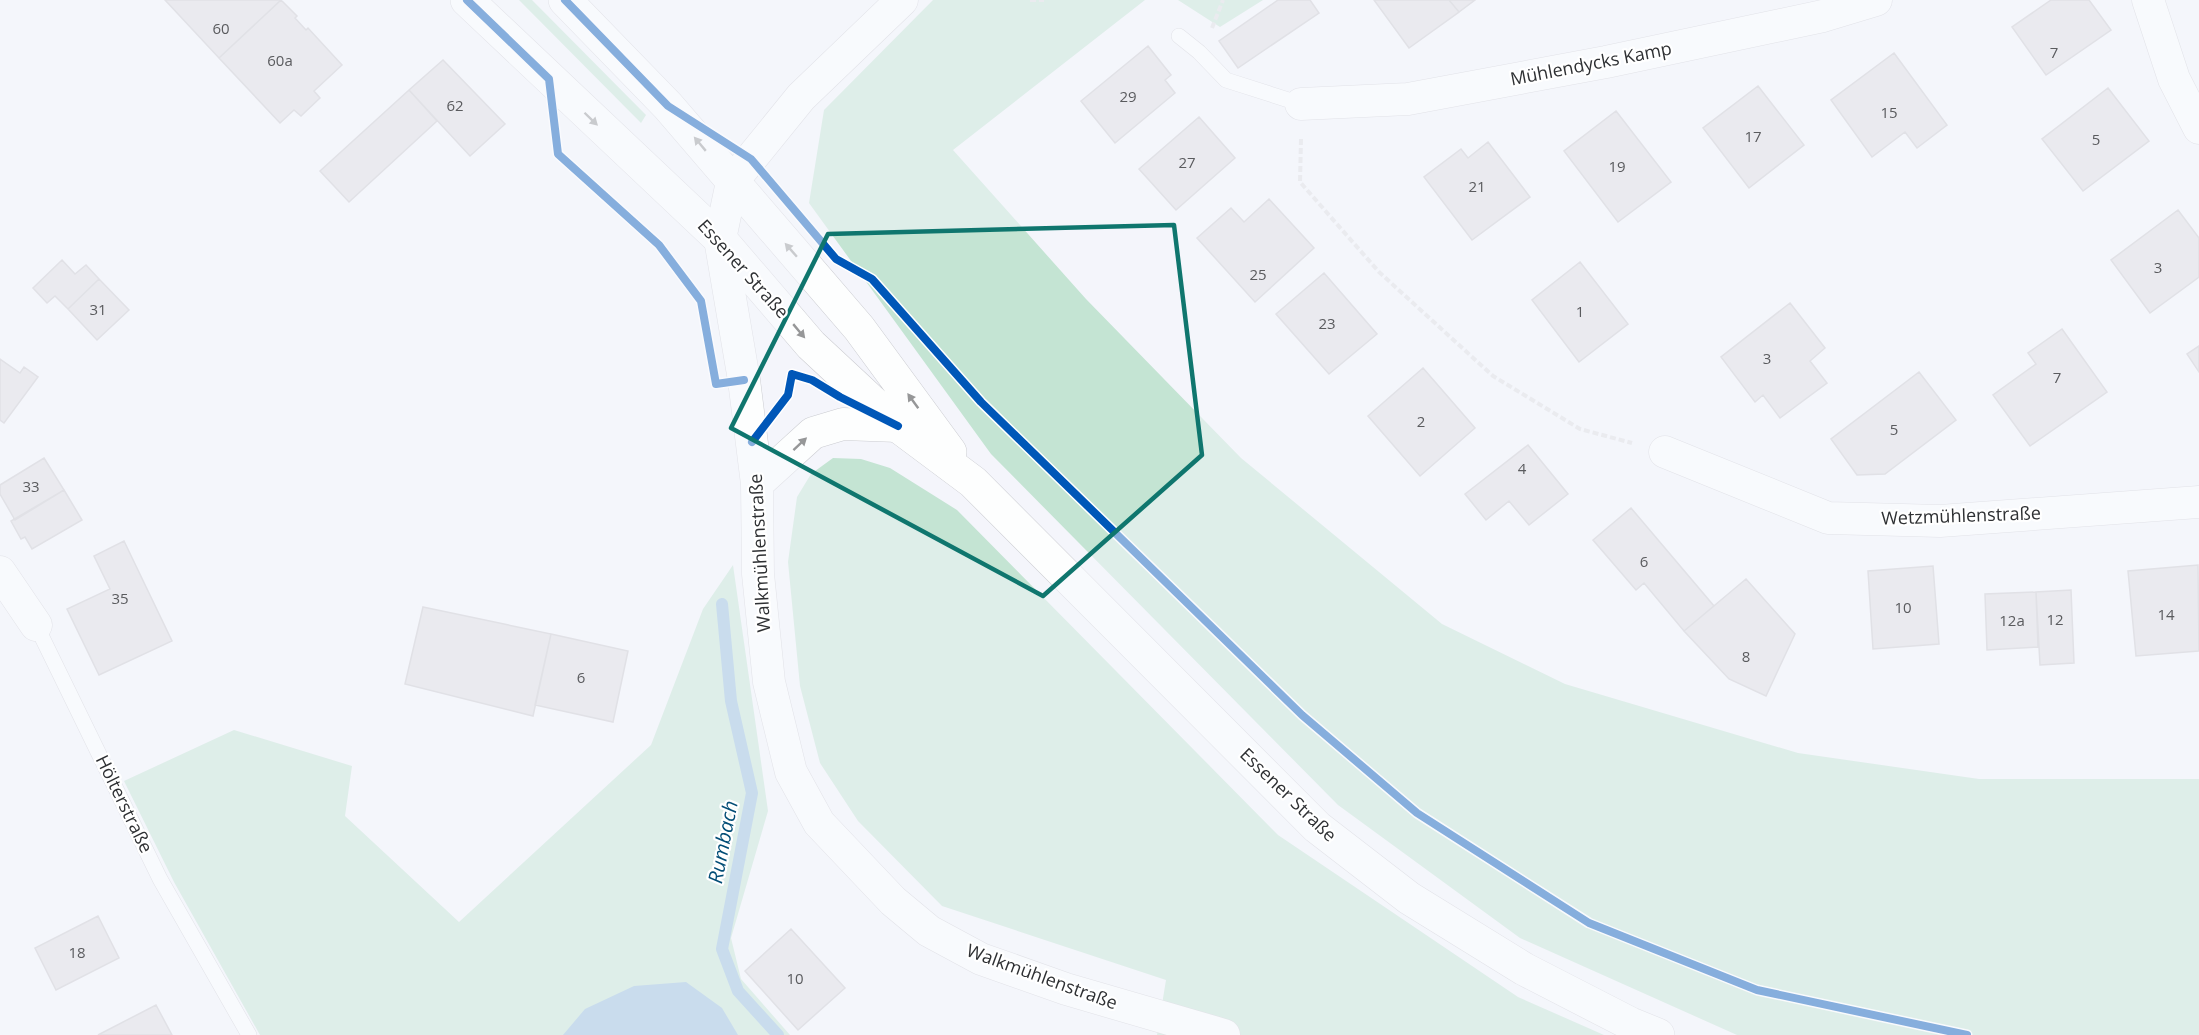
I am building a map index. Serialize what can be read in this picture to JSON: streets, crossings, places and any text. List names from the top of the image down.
{
  "streets": {
    "main road": ["Essener Straße"],
    "street": [
      "Mühlendycks Kamp",
      "Wetzmühlenstraße",
      "Walkmühlenstraße",
      "Hölterstraße"
    ]
  },
  "crossings": [
    ["Essener Straße", "Walkmühlenstraße"]
  ],
  "water": ["Rumbach"],
  "house_numbers": [
    "60",
    "7",
    "60a",
    "29",
    "62",
    "15",
    "17",
    "5",
    "27",
    "19",
    "21",
    "3",
    "25",
    "31",
    "1",
    "23",
    "3",
    "7",
    "2",
    "5",
    "4",
    "33",
    "6",
    "35",
    "10",
    "14",
    "12",
    "12a",
    "8",
    "6",
    "18",
    "10"
  ]
}
